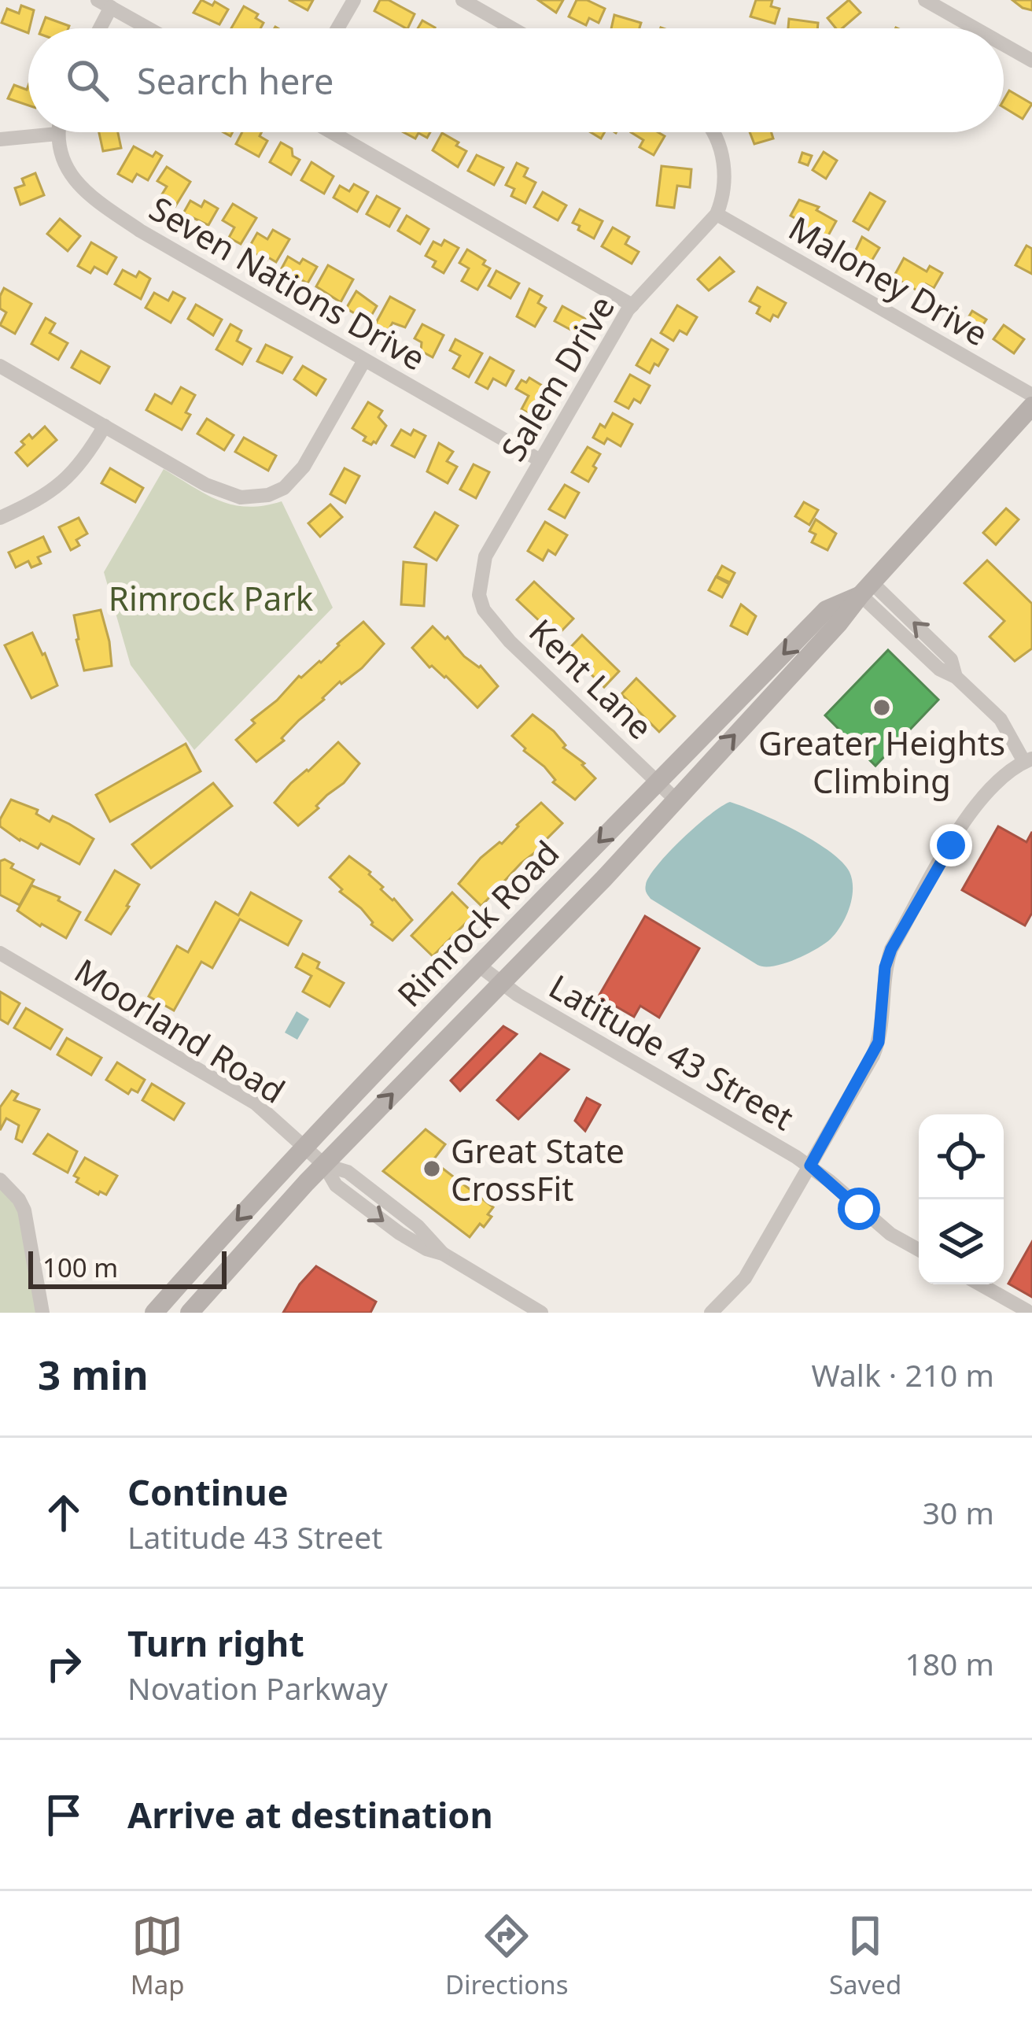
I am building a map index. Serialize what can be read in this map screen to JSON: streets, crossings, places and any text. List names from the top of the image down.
{
  "streets": {
    "main road": ["Rimrock Road"],
    "street": [
      "Maloney Drive",
      "Seven Nations Drive",
      "Salem Drive",
      "Kent Lane",
      "Moorland Road",
      "Latitude 43 Street"
    ]
  },
  "crossings": [
    ["Maloney Drive", "Salem Drive"],
    ["Seven Nations Drive", "Salem Drive"],
    ["Salem Drive", "Kent Lane"],
    ["Kent Lane", "Rimrock Road"],
    ["Rimrock Road", "Moorland Road"],
    ["Rimrock Road", "Latitude 43 Street"]
  ],
  "parks": ["Rimrock Park"],
  "places": ["Greater Heights Climbing", "Great State CrossFit"],
  "scale_bar": "100 m",
  "page": {
    "search": "Search here",
    "scale": "100 m",
    "heading": ["3 min", "Walk · 210 m"],
    "list": [
      ["Continue", "Latitude 43 Street", "30 m"],
      ["Turn right", "Novation Parkway", "180 m"],
      "Arrive at destination"
    ],
    "nav": ["Map", "Directions", "Saved"]
  }
}
